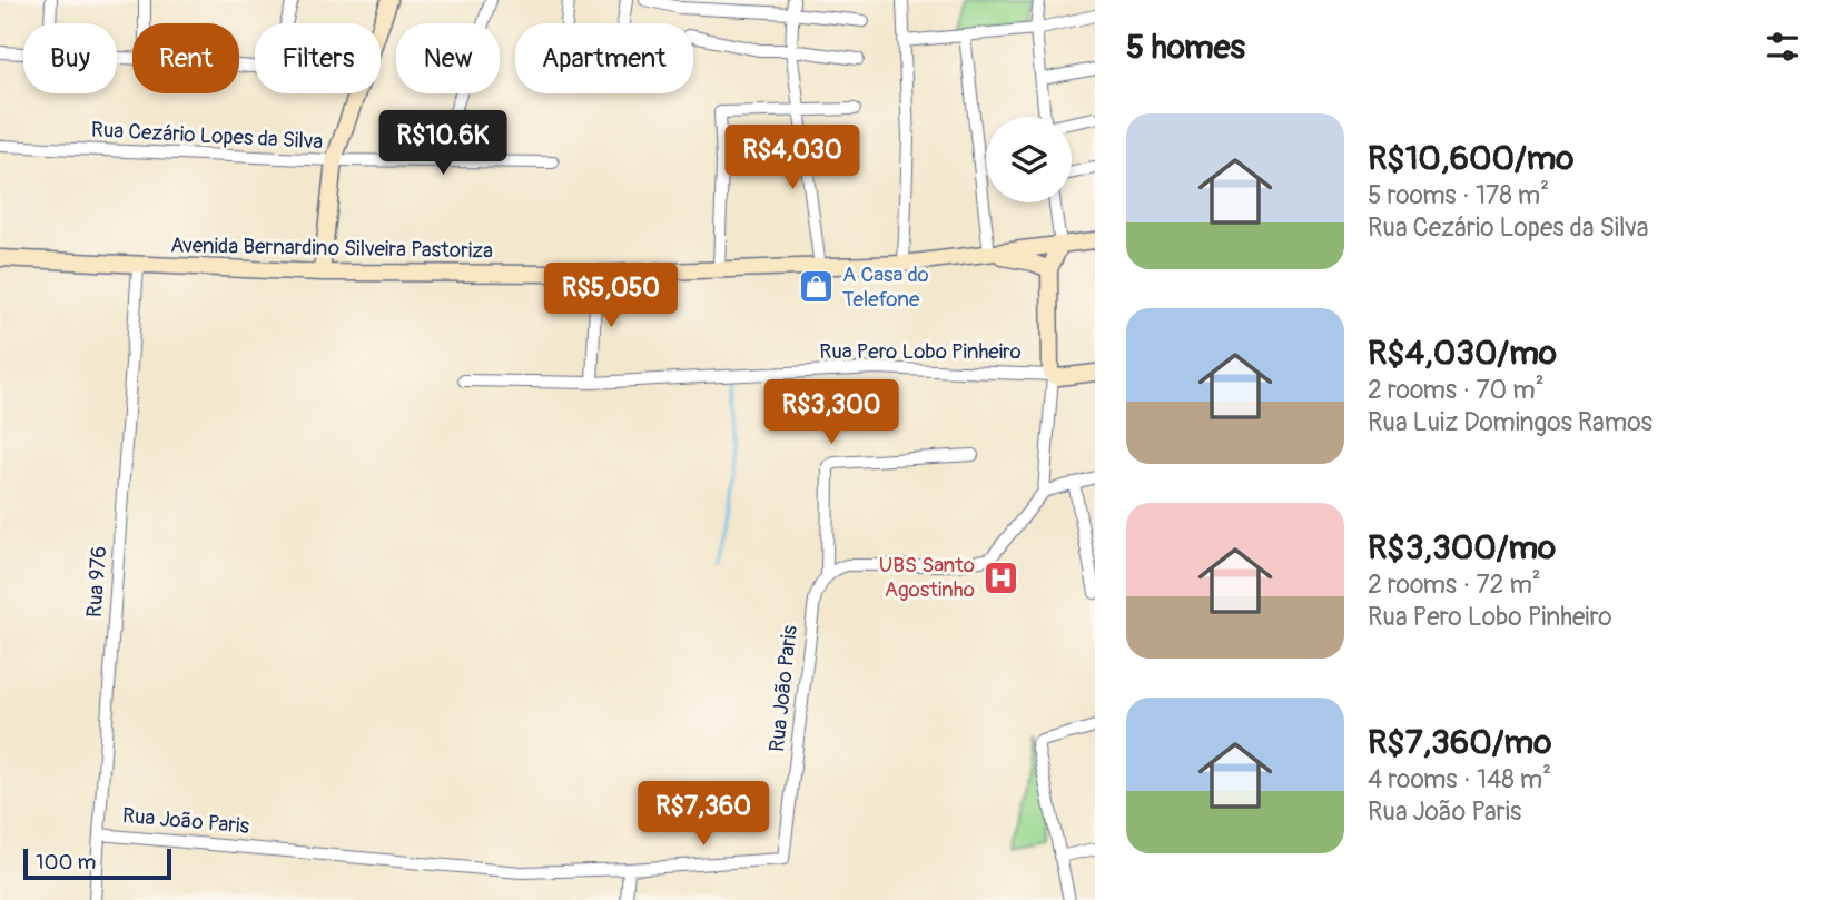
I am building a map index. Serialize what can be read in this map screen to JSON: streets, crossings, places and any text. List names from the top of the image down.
{
  "streets": {
    "main road": ["Avenida Bernardino Silveira Pastoriza", "Rua Pero Lobo Pinheiro"],
    "street": ["Rua Cezário Lopes da Silva", "Rua 976", "Rua João Paris"]
  },
  "crossings": [
    ["Avenida Bernardino Silveira Pastoriza", "Rua 976"],
    ["Rua 976", "Rua João Paris"]
  ],
  "places": {
    "shop": ["A Casa do Telefone"],
    "hospital": ["UBS Santo Agostinho"]
  },
  "scale_bar": "100 m",
  "page": {
    "heading": "5 homes",
    "chip": [
      "Buy",
      "Rent",
      "Filters",
      "New",
      "Apartment"
    ],
    "list": [
      {
        "name": "R$10,600/mo",
        "note": "5 rooms · 178 m² · Rua Cezário Lopes da Silva"
      },
      {
        "name": "R$4,030/mo",
        "note": "2 rooms · 70 m² · Rua Luiz Domingos Ramos"
      },
      {
        "name": "R$3,300/mo",
        "note": "2 rooms · 72 m² · Rua Pero Lobo Pinheiro"
      },
      {
        "name": "R$7,360/mo",
        "note": "4 rooms · 148 m² · Rua João Paris"
      }
    ],
    "price": [
      "R$10.6K",
      "R$4,030",
      "R$5,050",
      "R$3,300",
      "R$7,360"
    ],
    "scale": "100 m"
  }
}
